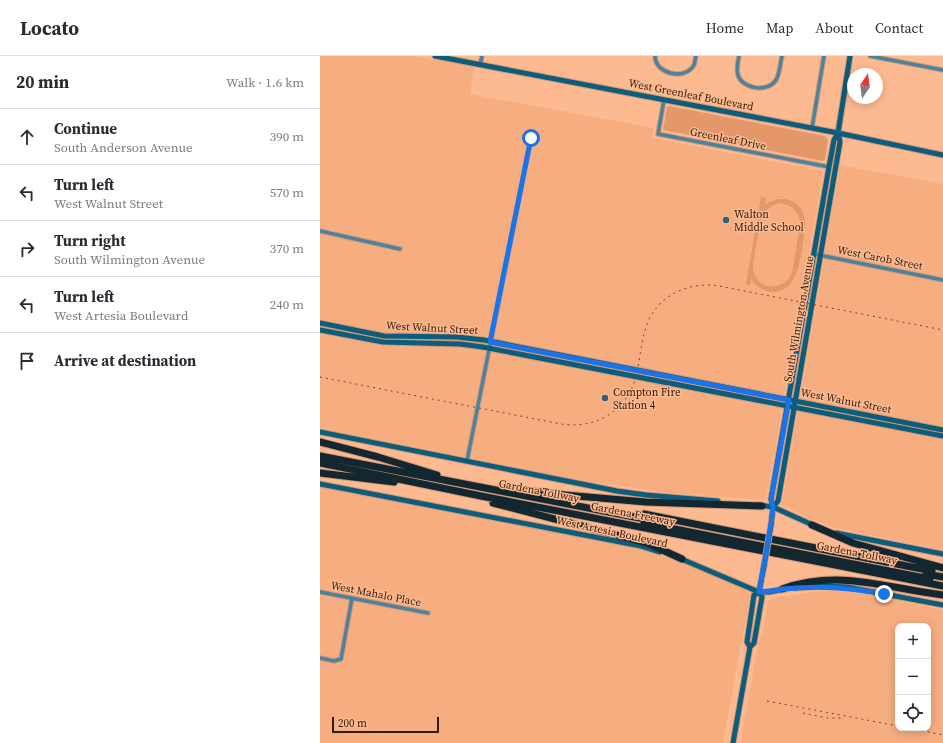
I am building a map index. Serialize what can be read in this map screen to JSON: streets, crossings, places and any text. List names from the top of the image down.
{
  "streets": {
    "highway": ["Gardena Tollway", "Gardena Freeway"],
    "main road": [
      "West Greenleaf Boulevard",
      "South Wilmington Avenue",
      "West Walnut Street",
      "West Artesia Boulevard"
    ],
    "street": ["Greenleaf Drive", "West Carob Street", "West Mahalo Place"]
  },
  "crossings": [
    ["West Greenleaf Boulevard", "Greenleaf Drive"],
    ["West Greenleaf Boulevard", "South Wilmington Avenue"],
    ["Greenleaf Drive", "South Wilmington Avenue"],
    ["West Carob Street", "South Wilmington Avenue"],
    ["South Wilmington Avenue", "West Walnut Street"],
    ["South Wilmington Avenue", "West Artesia Boulevard"]
  ],
  "places": ["Walton Middle School", "Compton Fire Station 4"],
  "scale_bar": "200 m",
  "north": "top",
  "page": {
    "header": "Locato",
    "nav": [
      "Home",
      "Map",
      "About",
      "Contact"
    ],
    "heading": ["20 min", "Walk · 1.6 km"],
    "list": [
      ["Continue", "South Anderson Avenue", "390 m"],
      ["Turn left", "West Walnut Street", "570 m"],
      ["Turn right", "South Wilmington Avenue", "370 m"],
      ["Turn left", "West Artesia Boulevard", "240 m"],
      "Arrive at destination"
    ],
    "map_buttons": ["+", "−"],
    "scale": "200 m"
  }
}
